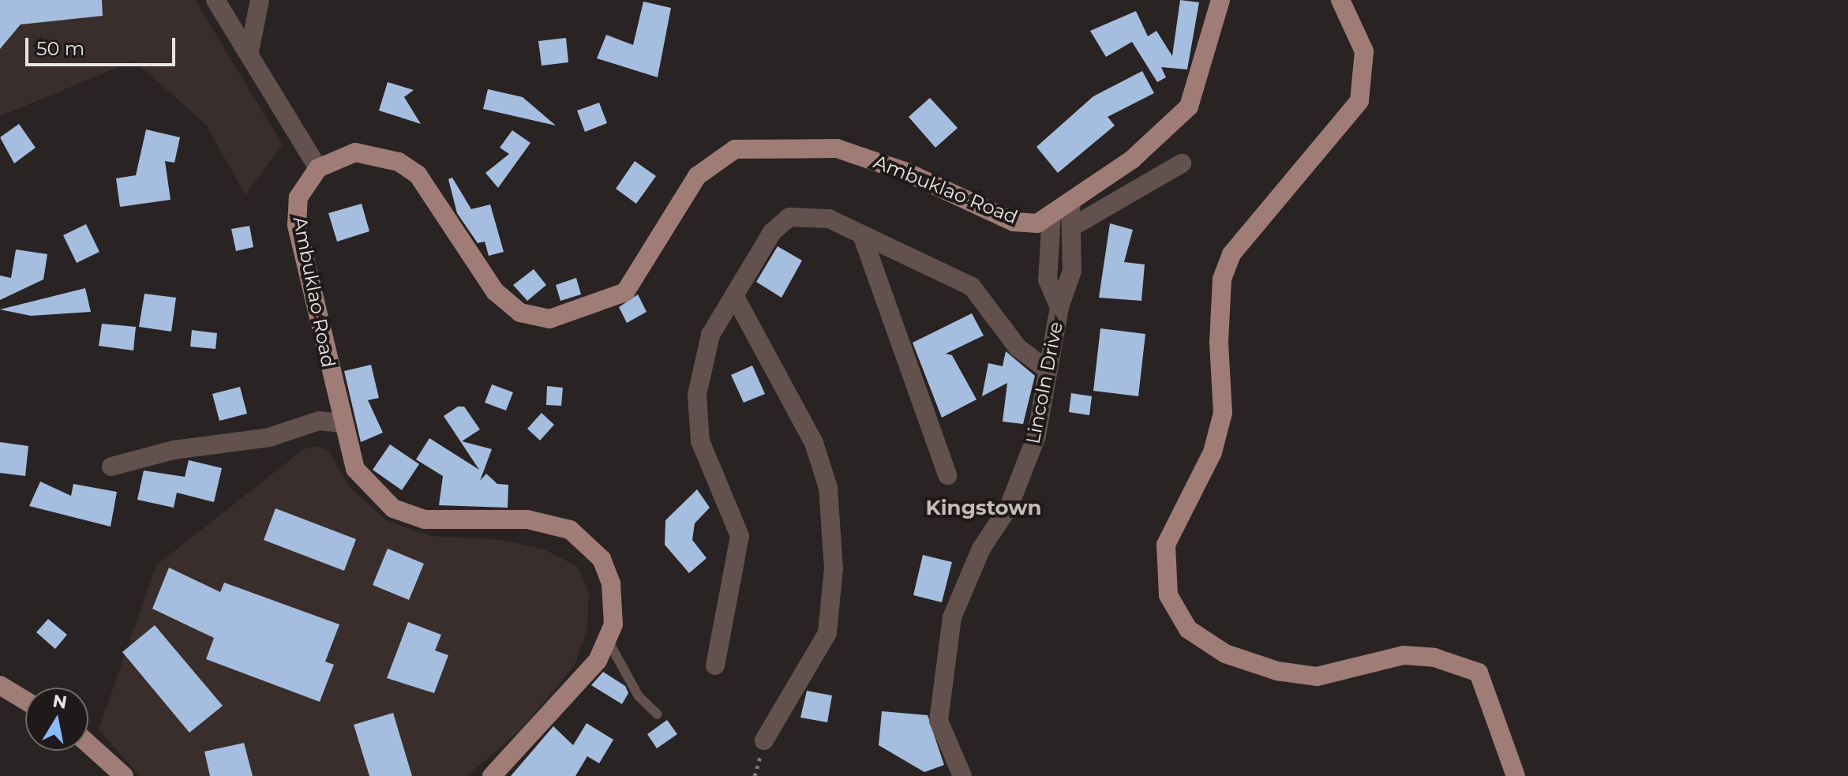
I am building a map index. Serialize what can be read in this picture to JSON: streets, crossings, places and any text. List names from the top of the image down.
{
  "streets": {
    "main road": ["Ambuklao Road"],
    "street": ["Lincoln Drive"]
  },
  "crossings": [
    ["Ambuklao Road", "Lincoln Drive"]
  ],
  "districts": ["Kingstown"],
  "scale_bar": "50 m",
  "north": "top"
}
